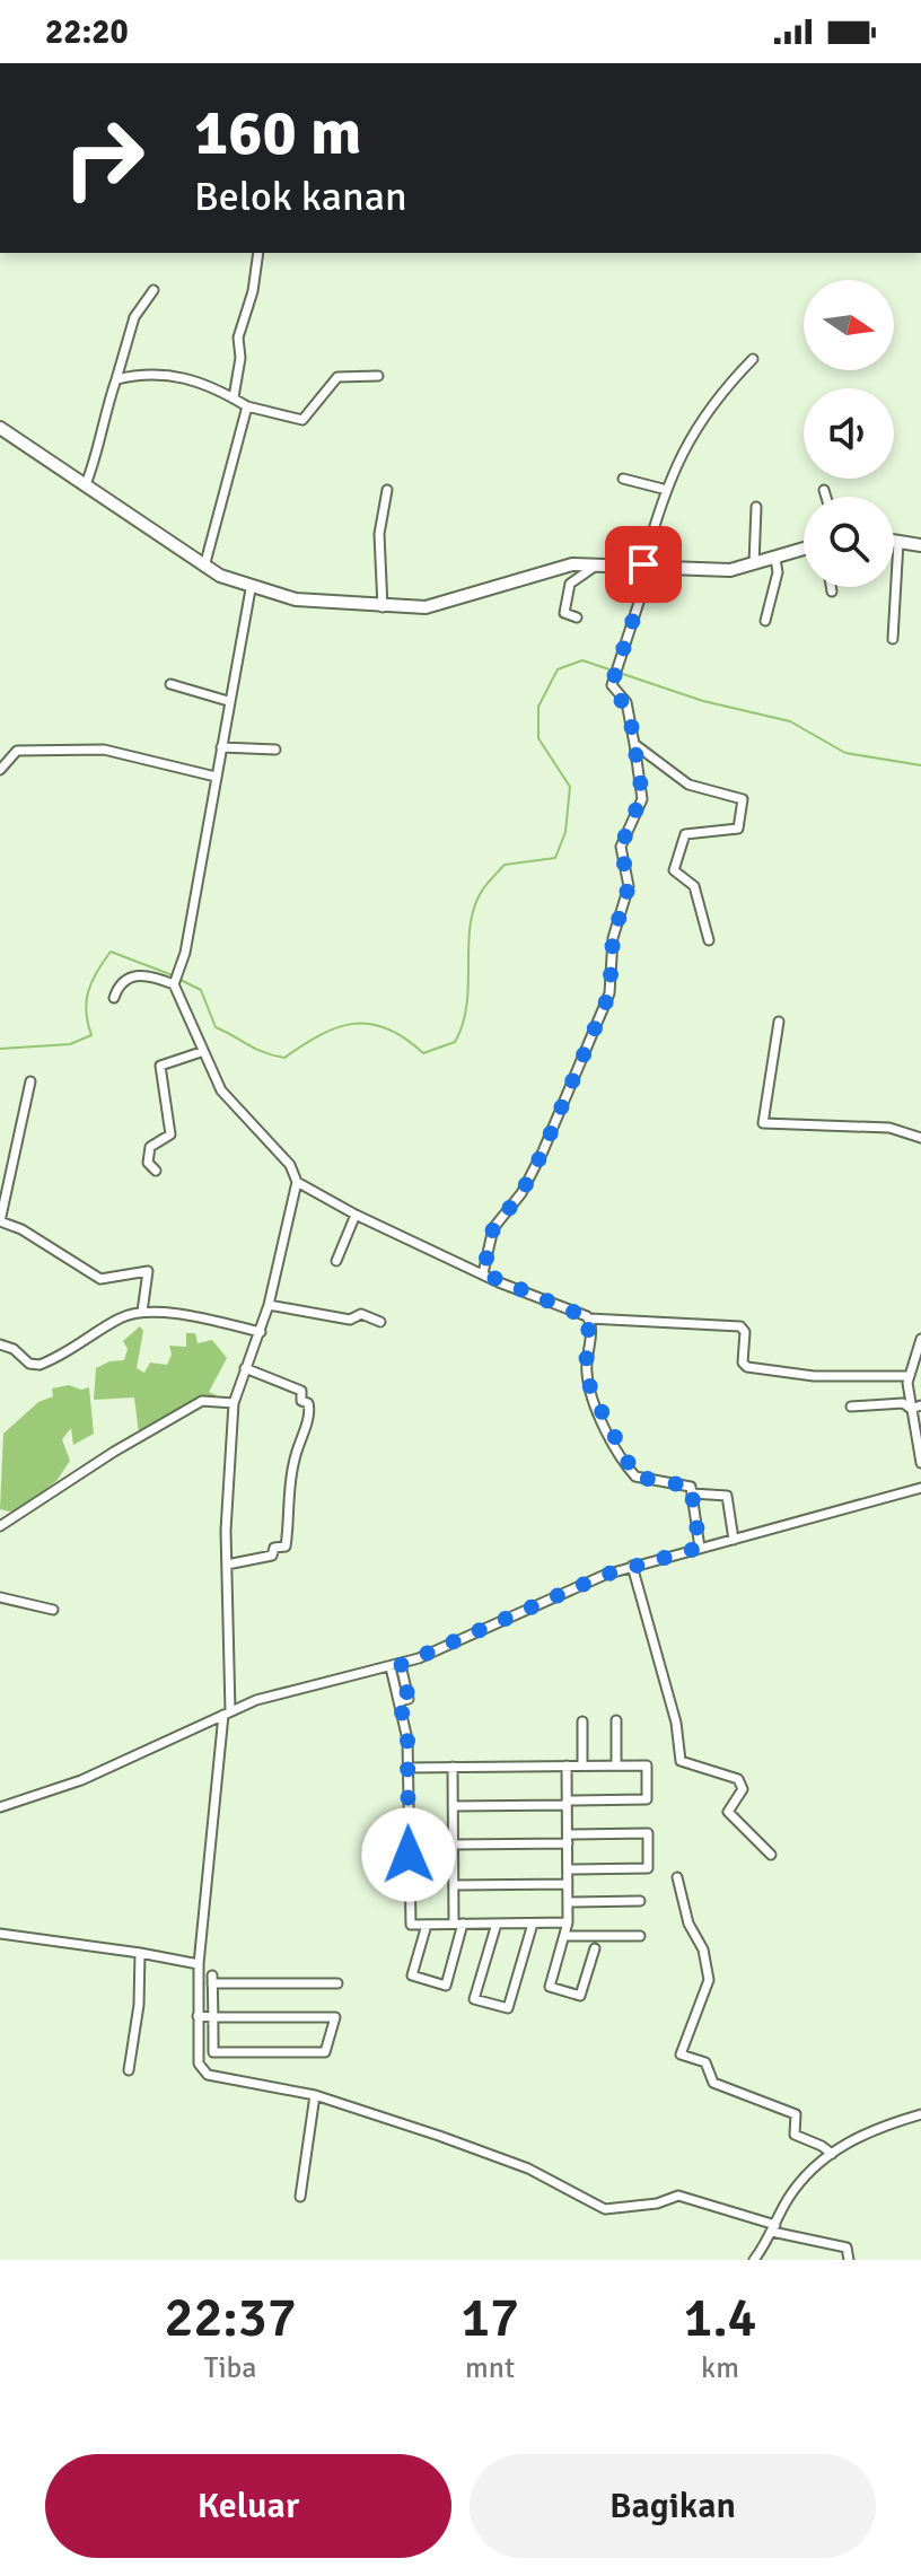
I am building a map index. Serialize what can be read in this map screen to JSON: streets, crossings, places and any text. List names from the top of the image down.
{
  "north": "right",
  "page": {
    "status": "22:20",
    "turn": ["160 m", "Belok kanan"],
    "eta": [
      "22:37",
      "Tiba",
      "17",
      "mnt",
      "1.4",
      "km"
    ],
    "buttons": ["Keluar", "Bagikan"]
  }
}
